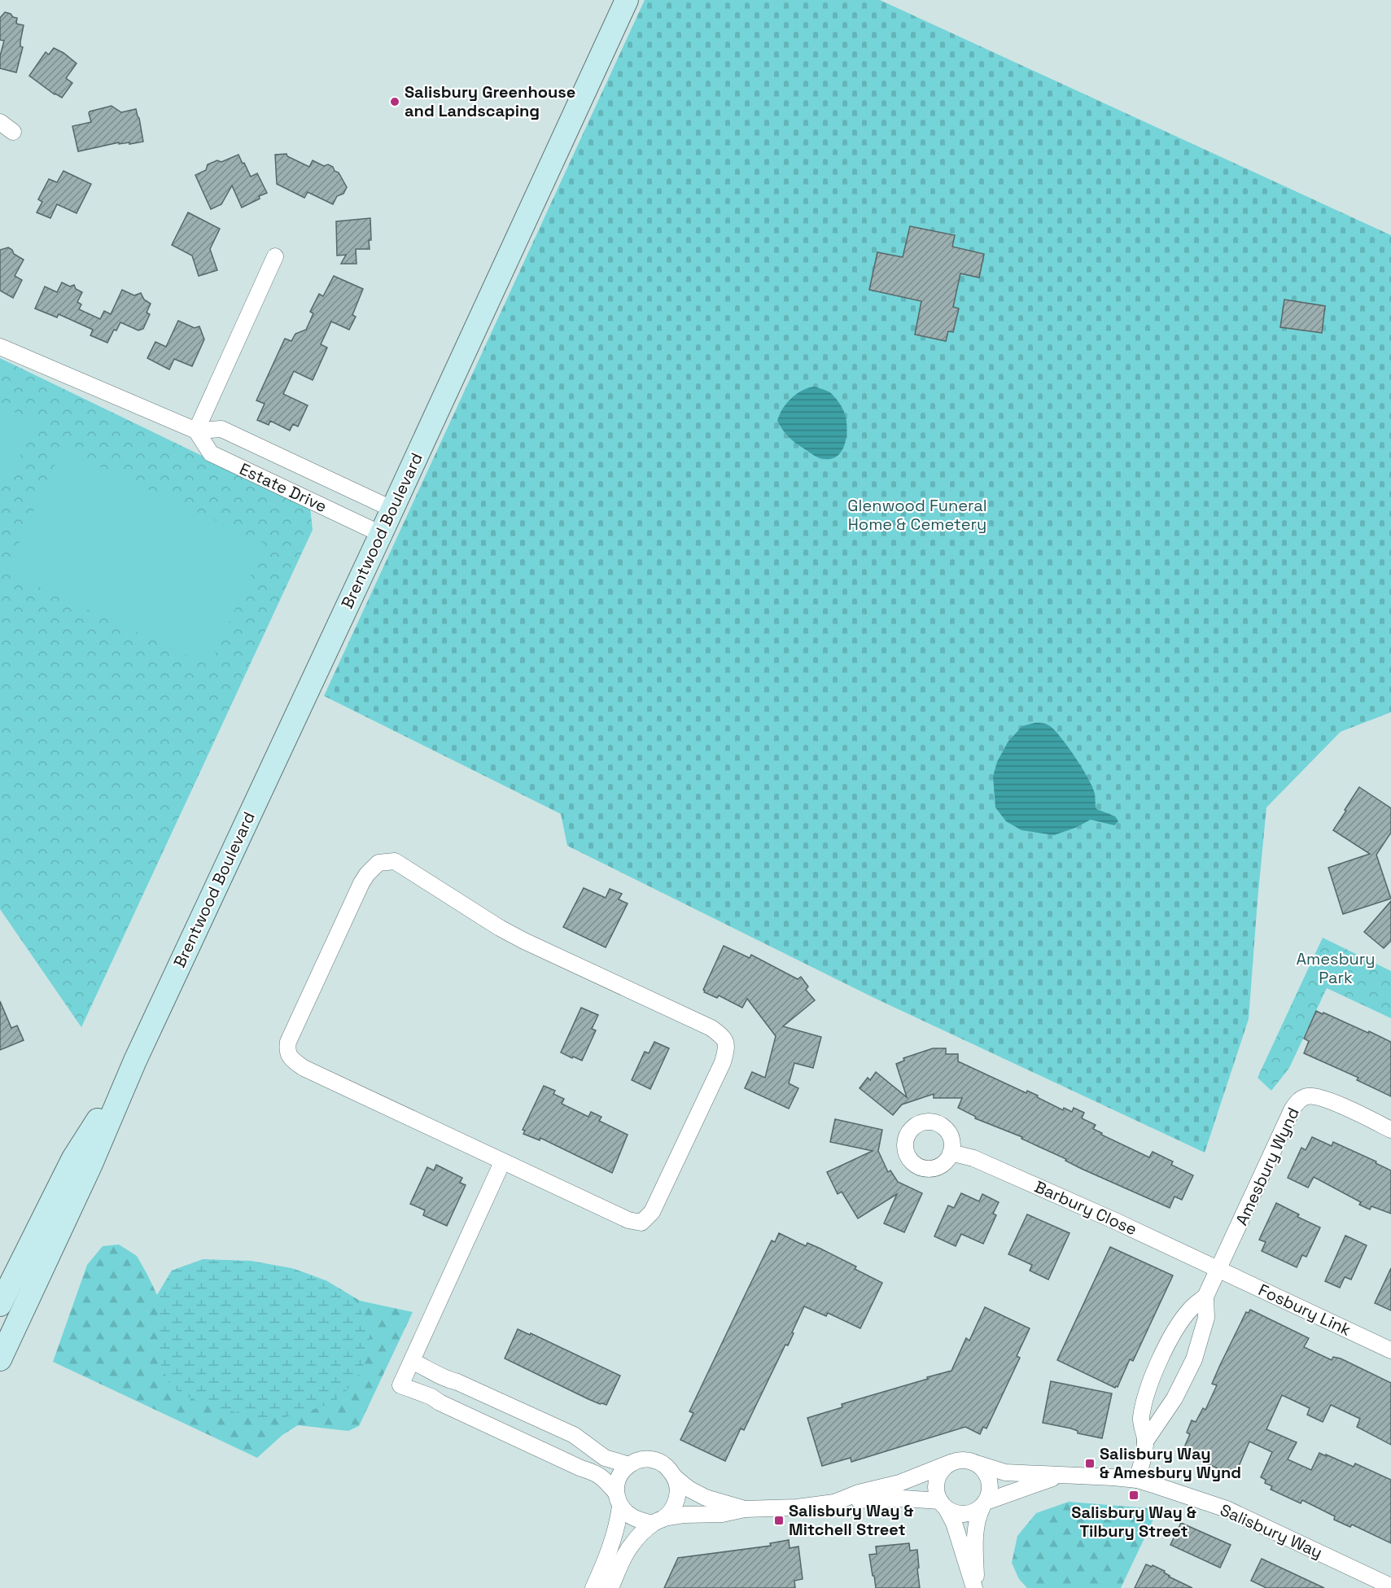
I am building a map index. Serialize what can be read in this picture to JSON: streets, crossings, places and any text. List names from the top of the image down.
{
  "streets": {
    "street": [
      "Estate Drive",
      "Brentwood Boulevard",
      "Amesbury Wynd",
      "Barbury Close",
      "Fosbury Link",
      "Salisbury Way"
    ]
  },
  "crossings": [
    ["Estate Drive", "Brentwood Boulevard"],
    ["Amesbury Wynd", "Barbury Close"],
    ["Amesbury Wynd", "Fosbury Link"],
    ["Amesbury Wynd", "Salisbury Way"],
    ["Barbury Close", "Fosbury Link"]
  ],
  "parks": ["Glenwood Funeral Home & Cemetery", "Amesbury Park"],
  "places": {
    "other": ["Salisbury Greenhouse and Landscaping"],
    "transit": ["Salisbury Way & Amesbury Wynd", "Salisbury Way & Tilbury Street", "Salisbury Way & Mitchell Street"]
  }
}
